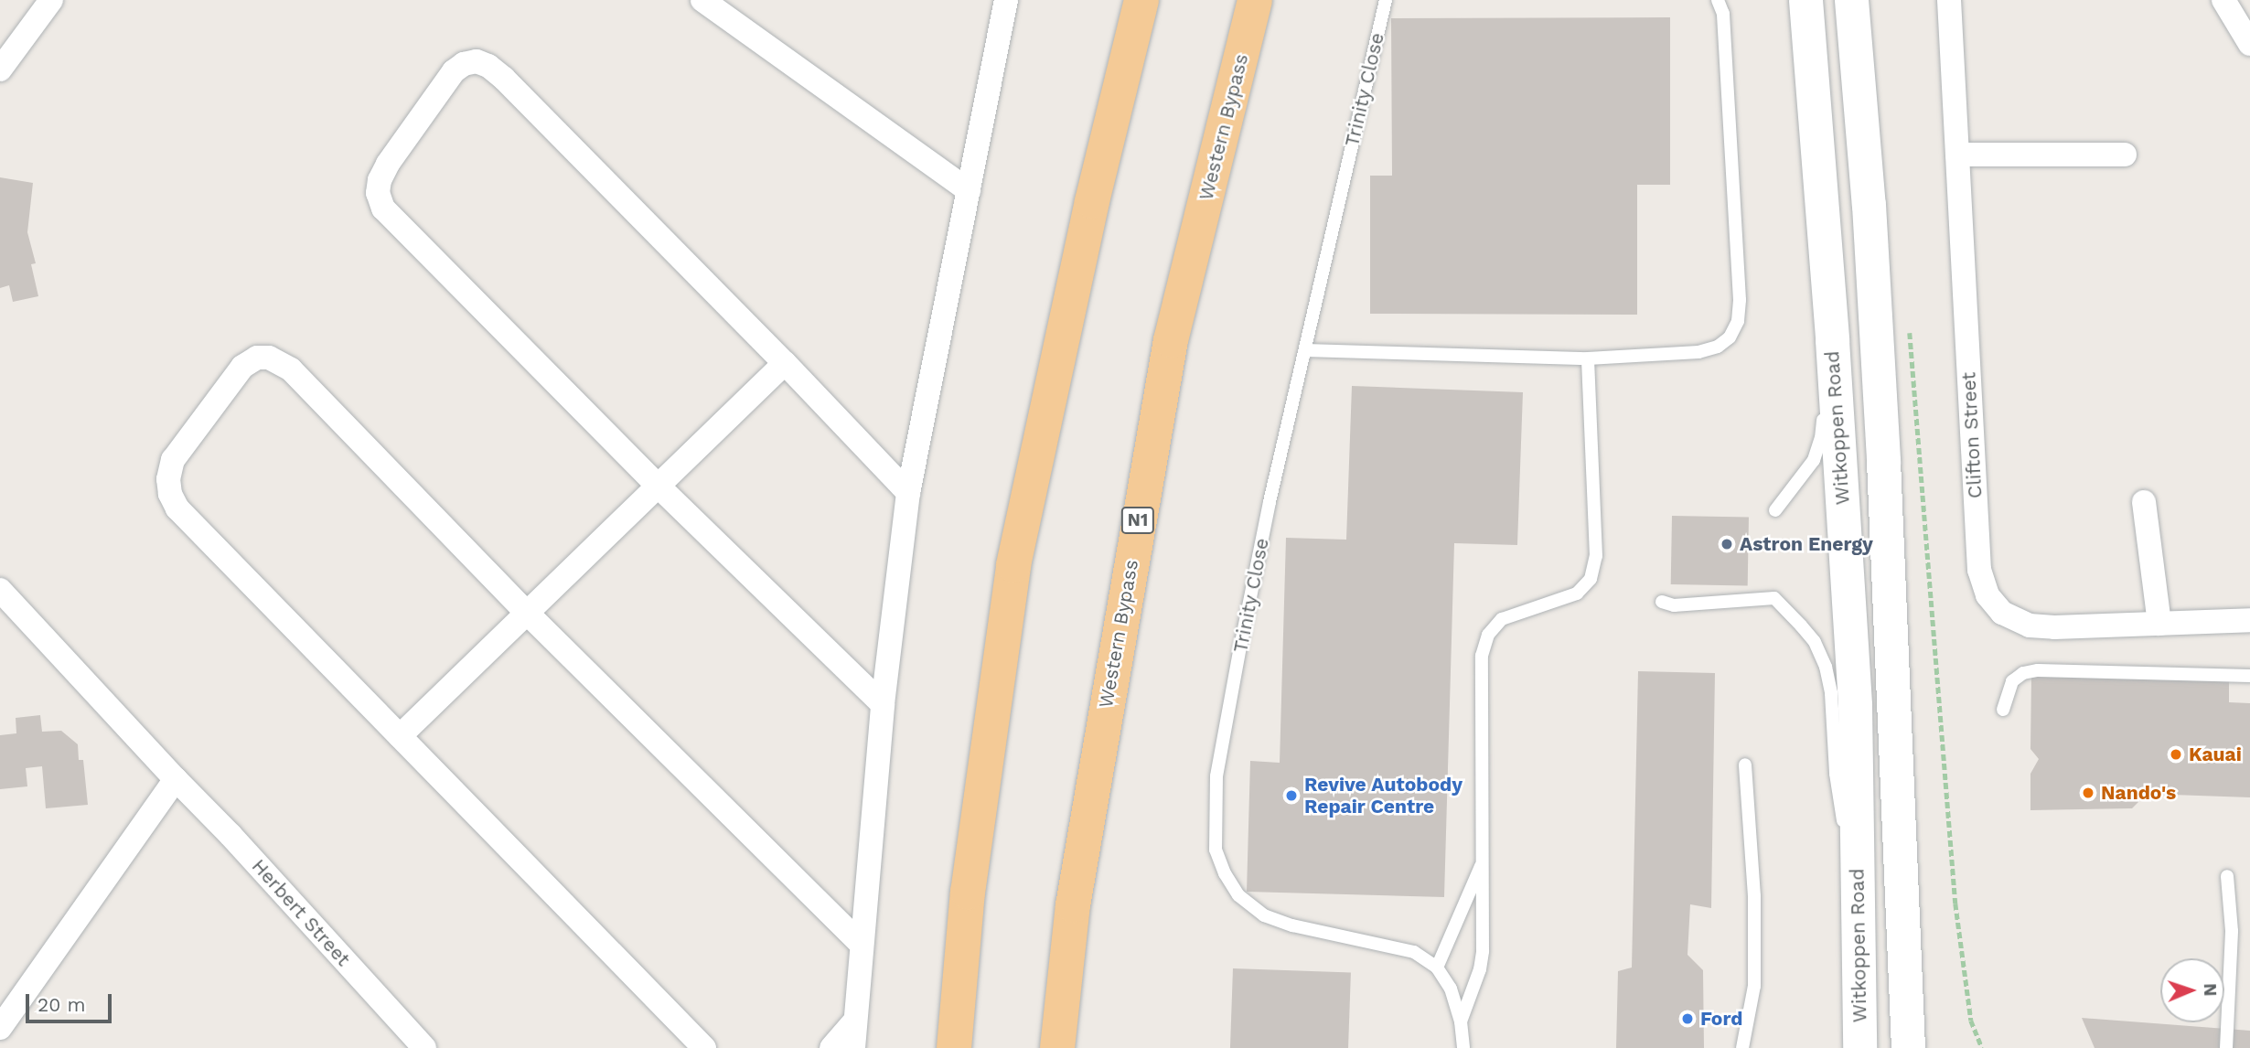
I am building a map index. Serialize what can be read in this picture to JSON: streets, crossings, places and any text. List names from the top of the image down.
{
  "streets": {
    "highway": ["Western Bypass", "N1"],
    "main road": ["Witkoppen Road"],
    "street": ["Clifton Street", "Herbert Street"],
    "lane": ["Trinity Close"]
  },
  "places": [
    "Astron Energy",
    "Kauai",
    "Nando's",
    "Revive Autobody Repair Centre",
    "Ford"
  ],
  "scale_bar": "20 m",
  "north": "right"
}
